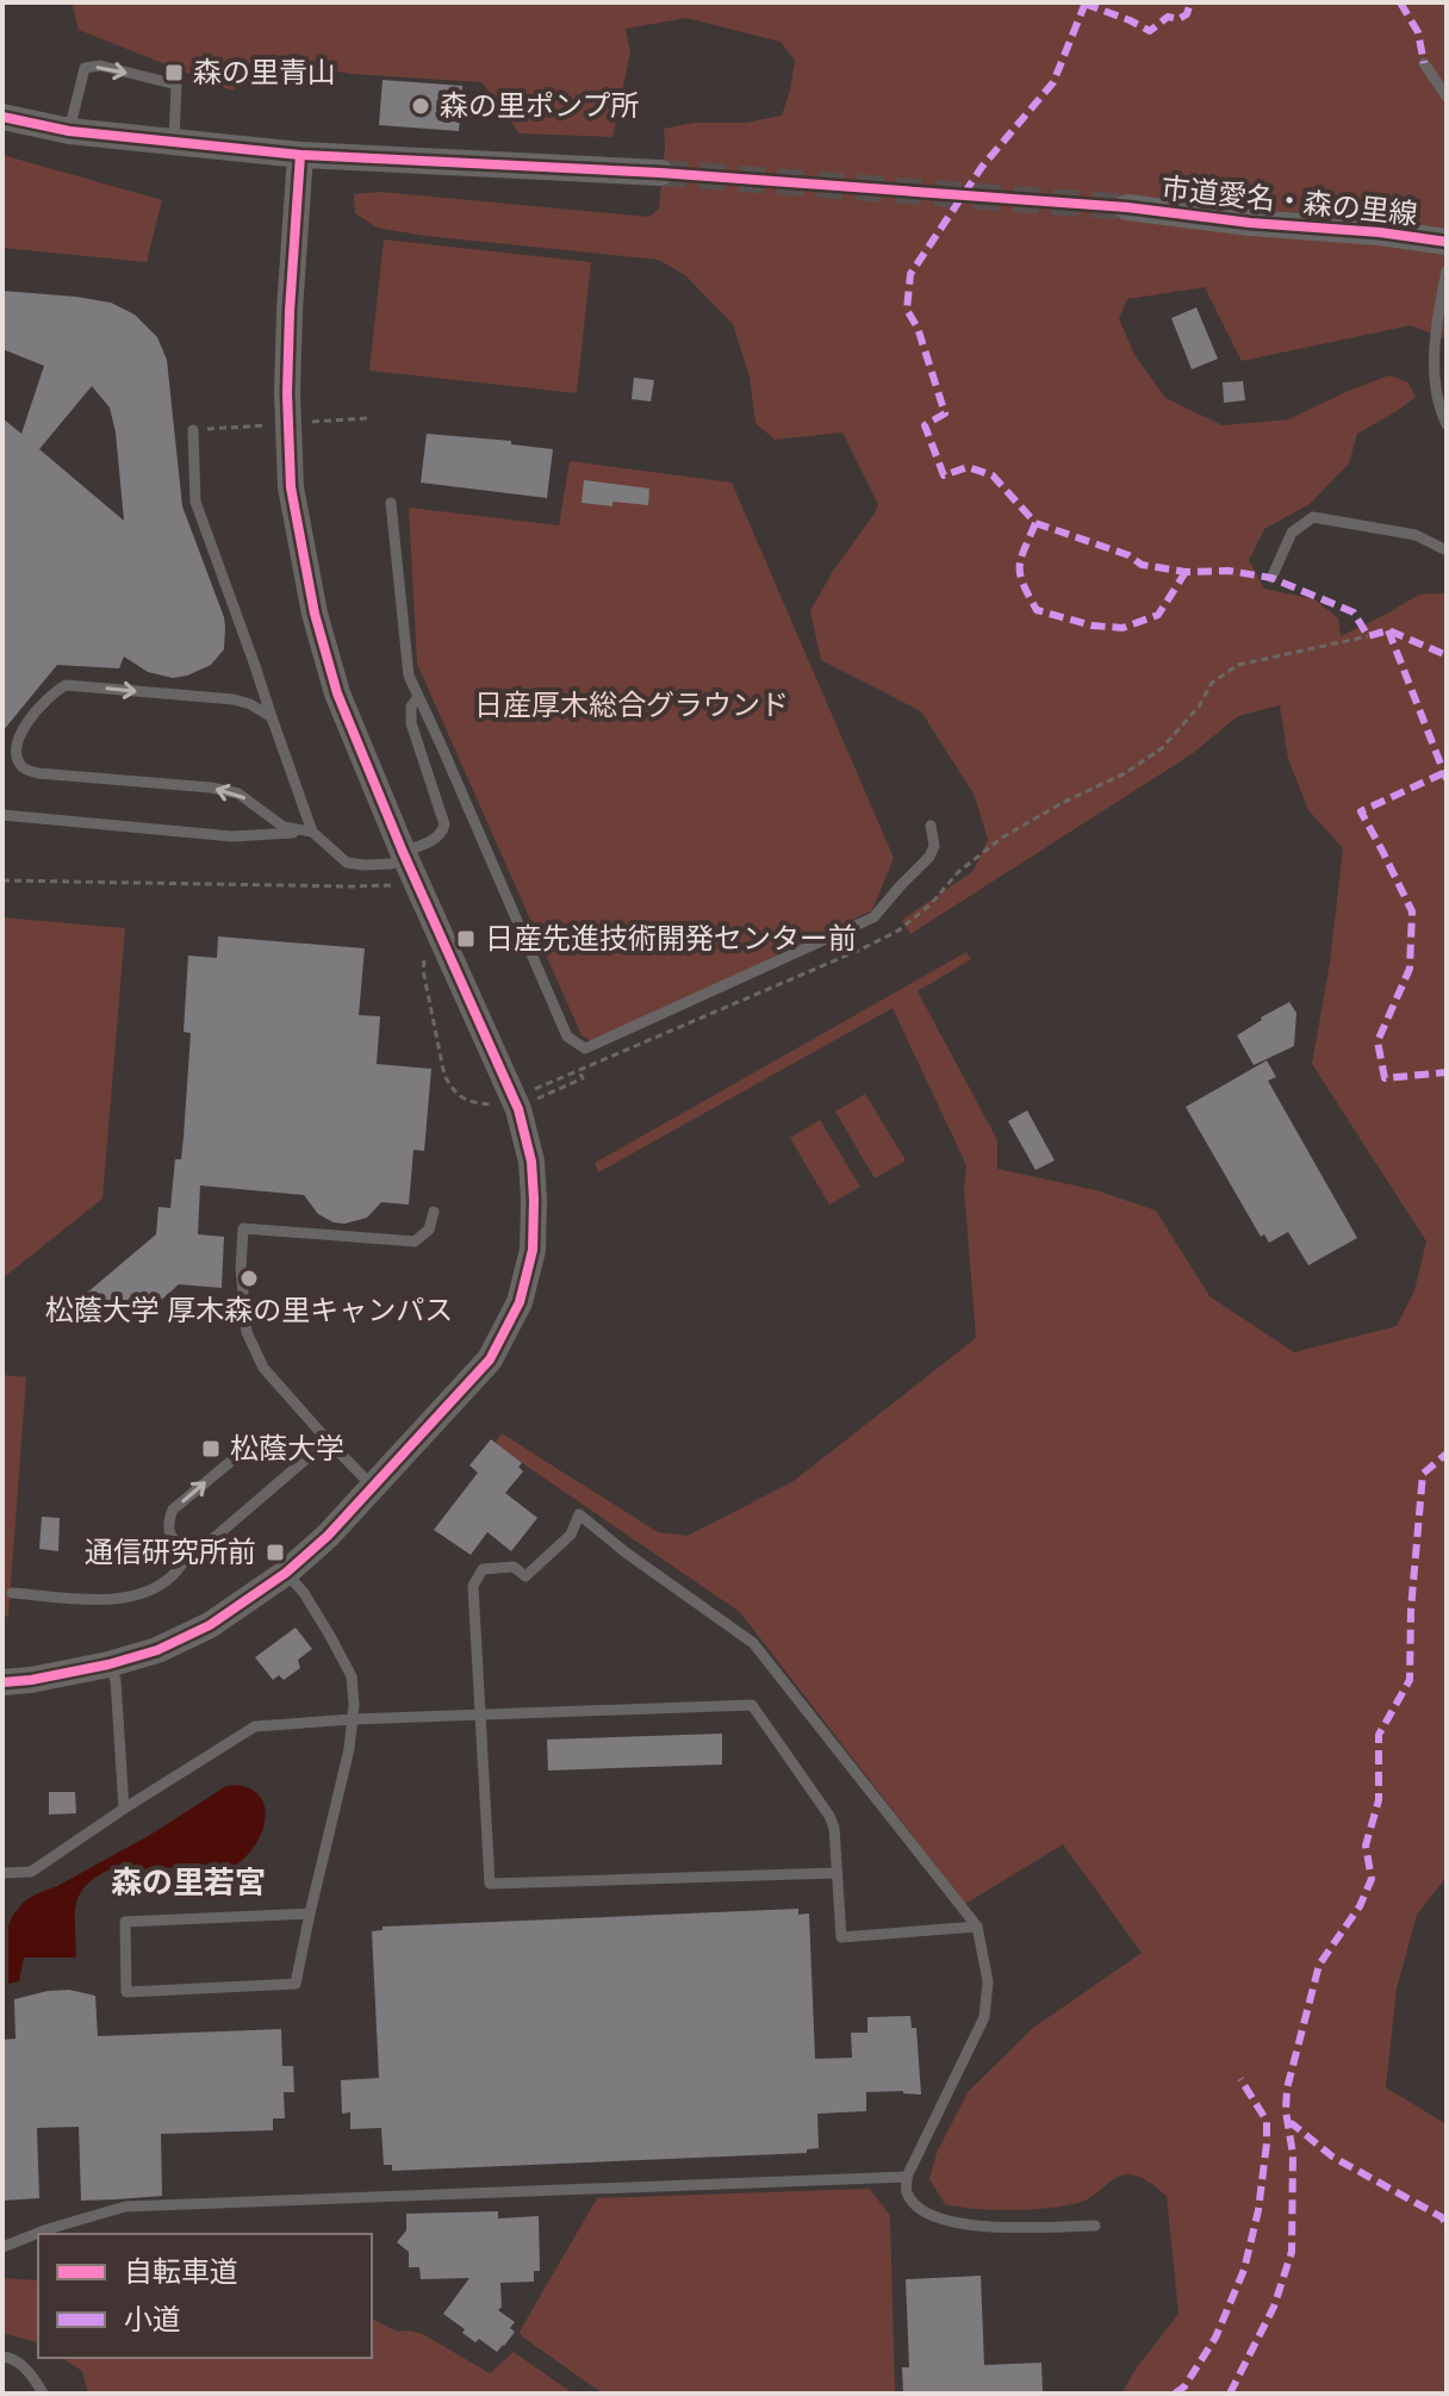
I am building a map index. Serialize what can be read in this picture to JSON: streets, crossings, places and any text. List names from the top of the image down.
{
  "streets": {
    "street": ["市道愛名・森の里線"]
  },
  "districts": ["森の里若宮"],
  "parks": ["日産厚木総合グラウンド"],
  "places": {
    "transit": [
      "森の里青山",
      "日産先進技術開発センター前",
      "松蔭大学",
      "通信研究所前"
    ],
    "other": ["森の里ポンプ所", "松蔭大学 厚木森の里キャンパス"]
  },
  "legend": ["自転車道", "小道"]
}
